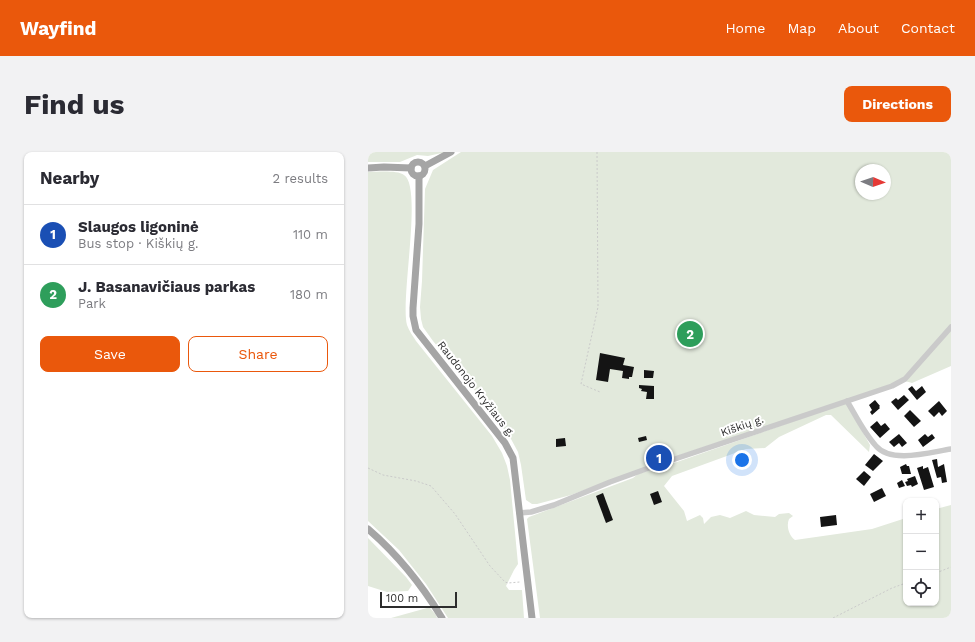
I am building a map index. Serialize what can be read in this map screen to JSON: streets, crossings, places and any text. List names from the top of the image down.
{
  "streets": {
    "main road": ["Raudonojo Kryžiaus g."],
    "street": ["Kiškių g."]
  },
  "crossings": [
    ["Raudonojo Kryžiaus g.", "Kiškių g."]
  ],
  "scale_bar": "100 m",
  "north": "right",
  "page": {
    "header": "Wayfind",
    "nav": [
      "Home",
      "Map",
      "About",
      "Contact"
    ],
    "buttons": [
      "Directions",
      ["Save", "Share"]
    ],
    "title": "Find us",
    "heading": ["Nearby", "2 results"],
    "list": [
      {
        "mark": "1",
        "name": "Slaugos ligoninė",
        "note": "Bus stop · Kiškių g.",
        "value": "110 m"
      },
      {
        "mark": "2",
        "name": "J. Basanavičiaus parkas",
        "note": "Park",
        "value": "180 m"
      }
    ],
    "pins": ["2", "1"],
    "map_buttons": ["+", "−"],
    "scale": "100 m"
  }
}
